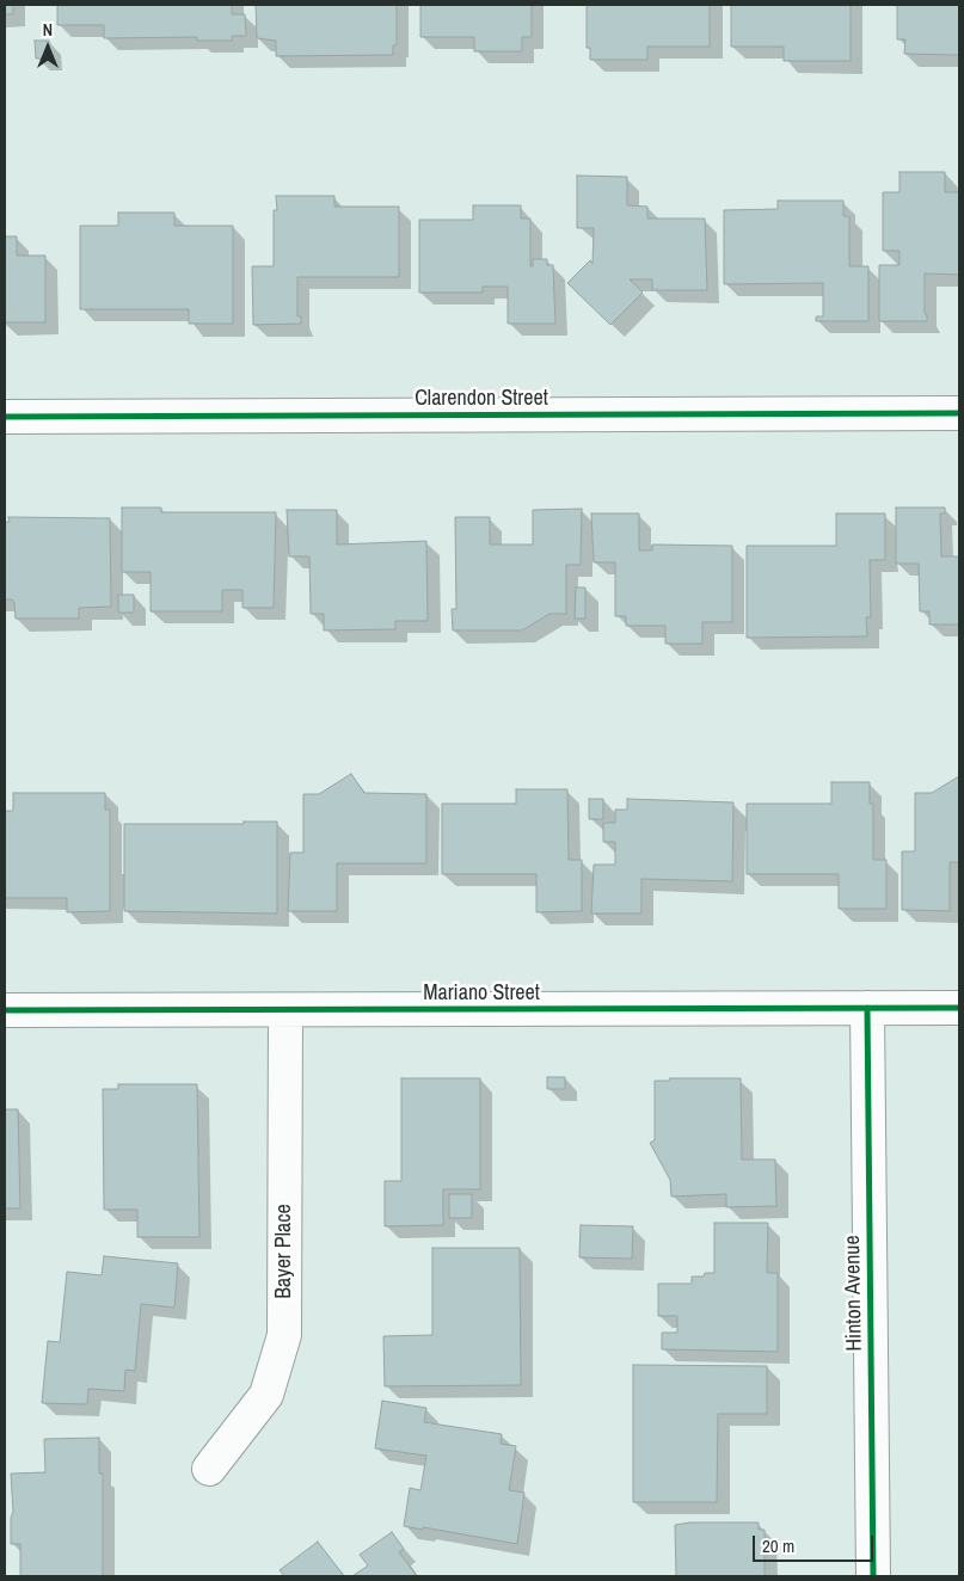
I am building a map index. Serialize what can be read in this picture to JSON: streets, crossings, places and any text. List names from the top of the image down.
{
  "streets": {
    "street": [
      "Clarendon Street",
      "Mariano Street",
      "Bayer Place",
      "Hinton Avenue"
    ]
  },
  "crossings": [
    ["Mariano Street", "Bayer Place"],
    ["Mariano Street", "Hinton Avenue"]
  ],
  "scale_bar": "20 m",
  "north": "top"
}
